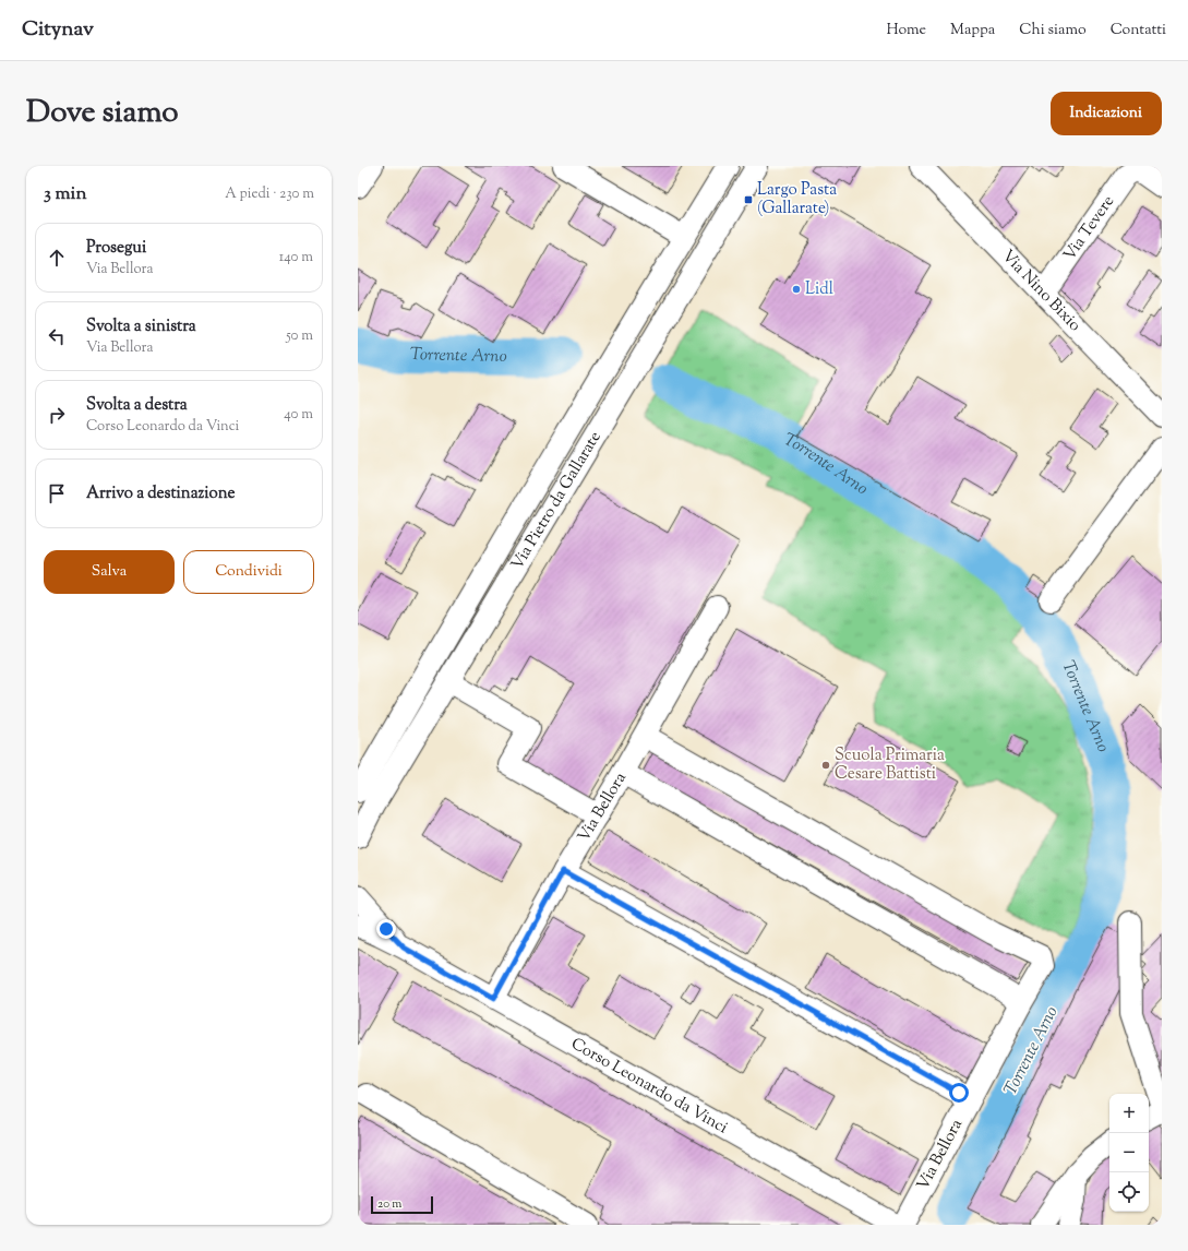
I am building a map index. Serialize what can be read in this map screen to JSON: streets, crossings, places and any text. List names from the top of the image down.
{
  "streets": {
    "street": [
      "Via Tevere",
      "Via Nino Bixio",
      "Via Pietro da Gallarate",
      "Via Bellora",
      "Corso Leonardo da Vinci"
    ]
  },
  "crossings": [
    ["Via Tevere", "Via Nino Bixio"],
    ["Via Bellora", "Corso Leonardo da Vinci"]
  ],
  "water": ["Torrente Arno"],
  "places": {
    "transit": ["Largo Pasta (Gallarate)"],
    "other": ["Lidl", "Scuola Primaria Cesare Battisti"]
  },
  "scale_bar": "20 m",
  "page": {
    "header": "Citynav",
    "nav": [
      "Home",
      "Mappa",
      "Chi siamo",
      "Contatti"
    ],
    "title": "Dove siamo",
    "buttons": [
      "Indicazioni",
      ["Salva", "Condividi"]
    ],
    "heading": ["3 min", "A piedi · 230 m"],
    "list": [
      ["Prosegui", "Via Bellora", "140 m"],
      ["Svolta a sinistra", "Via Bellora", "50 m"],
      ["Svolta a destra", "Corso Leonardo da Vinci", "40 m"],
      "Arrivo a destinazione"
    ],
    "map_buttons": ["+", "−"],
    "scale": "20 m"
  }
}
